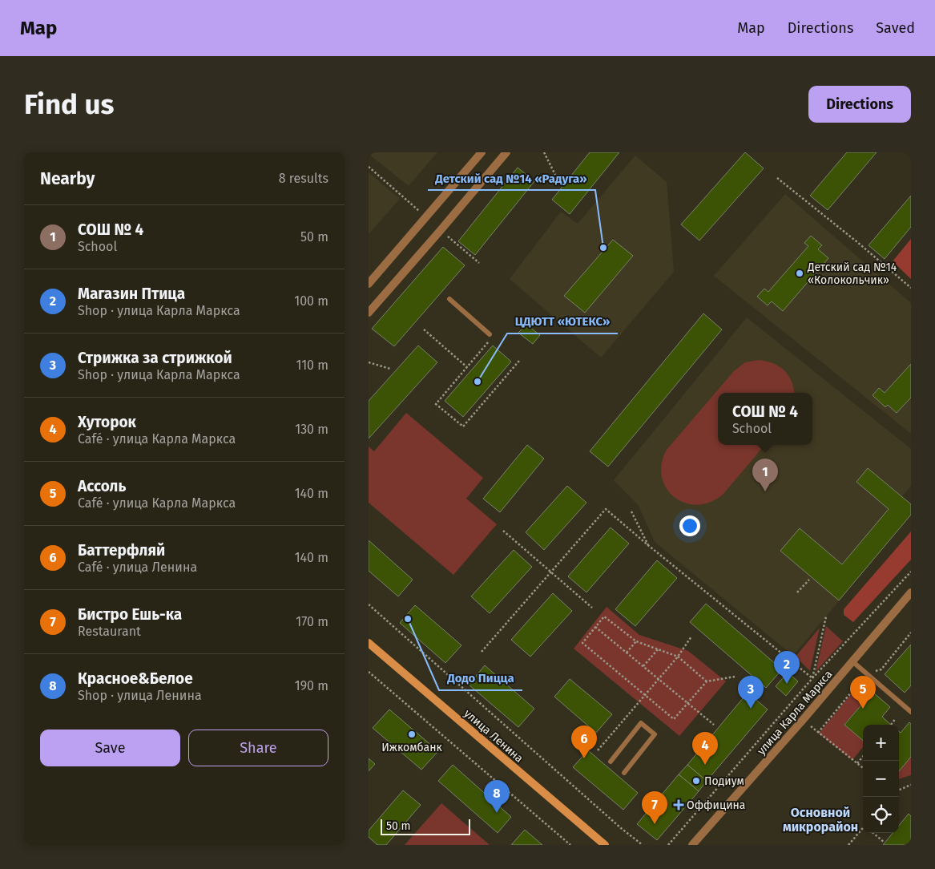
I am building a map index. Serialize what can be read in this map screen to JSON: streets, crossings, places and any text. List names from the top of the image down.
{
  "streets": {
    "street": ["улица Карла Маркса", "улица Ленина"]
  },
  "districts": ["Основной микрорайон"],
  "places": {
    "other": [
      "Детский сад №14 «Радуга»",
      "Детский сад №14 «Колокольчик»",
      "ЦДЮТТ «ЮТЕКС»",
      "Додо Пицца",
      "Ижкомбанк",
      "Подиум"
    ],
    "health": ["Оффицина"]
  },
  "scale_bar": "50 m",
  "page": {
    "header": "Map",
    "nav": ["Map", "Directions", "Saved"],
    "buttons": [
      "Directions",
      ["Save", "Share"]
    ],
    "title": "Find us",
    "heading": ["Nearby", "8 results"],
    "list": [
      {
        "mark": "1",
        "name": "СОШ № 4",
        "note": "School",
        "value": "50 m"
      },
      {
        "mark": "2",
        "name": "Магазин Птица",
        "note": "Shop · улица Карла Маркса",
        "value": "100 m"
      },
      {
        "mark": "3",
        "name": "Стрижка за стрижкой",
        "note": "Shop · улица Карла Маркса",
        "value": "110 m"
      },
      {
        "mark": "4",
        "name": "Хуторок",
        "note": "Café · улица Карла Маркса",
        "value": "130 m"
      },
      {
        "mark": "5",
        "name": "Ассоль",
        "note": "Café · улица Карла Маркса",
        "value": "140 m"
      },
      {
        "mark": "6",
        "name": "Баттерфляй",
        "note": "Café · улица Ленина",
        "value": "140 m"
      },
      {
        "mark": "7",
        "name": "Бистро Ешь-ка",
        "note": "Restaurant",
        "value": "170 m"
      },
      {
        "mark": "8",
        "name": "Красное&Белое",
        "note": "Shop · улица Ленина",
        "value": "190 m"
      }
    ],
    "popup": ["СОШ № 4", "School"],
    "pins": [
      "1",
      "2",
      "3",
      "5",
      "6",
      "4",
      "8",
      "7"
    ],
    "map_buttons": ["+", "−"],
    "scale": "50 m"
  }
}
